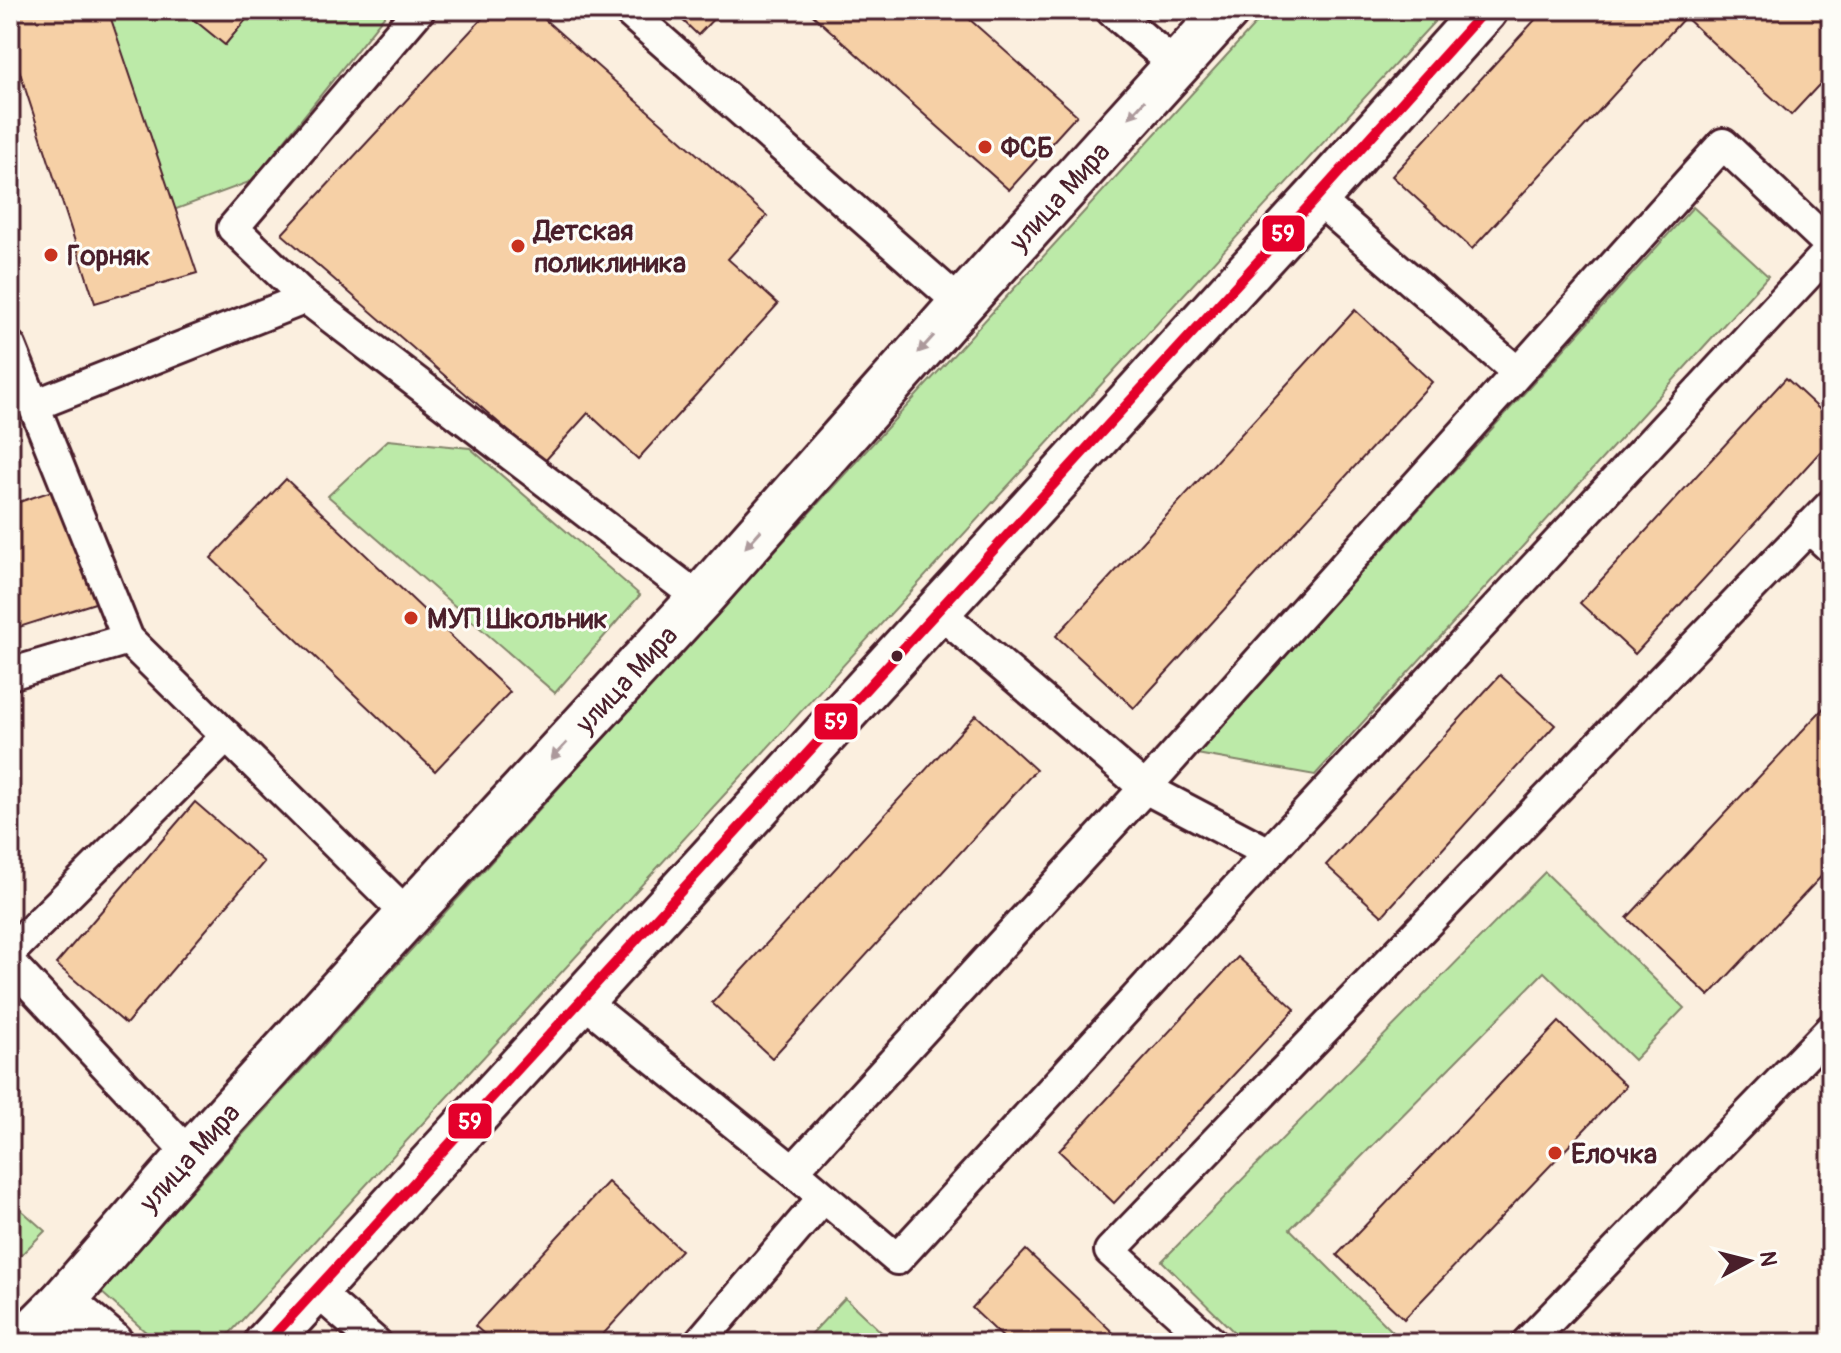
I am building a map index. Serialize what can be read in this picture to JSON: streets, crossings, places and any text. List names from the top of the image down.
{
  "streets": {
    "main road": ["улица Мира"]
  },
  "places": [
    "ФСБ",
    "Детская поликлиника",
    "Горняк",
    "МУП Школьник",
    "Елочка"
  ],
  "lines": ["transit line 59"],
  "north": "right"
}
